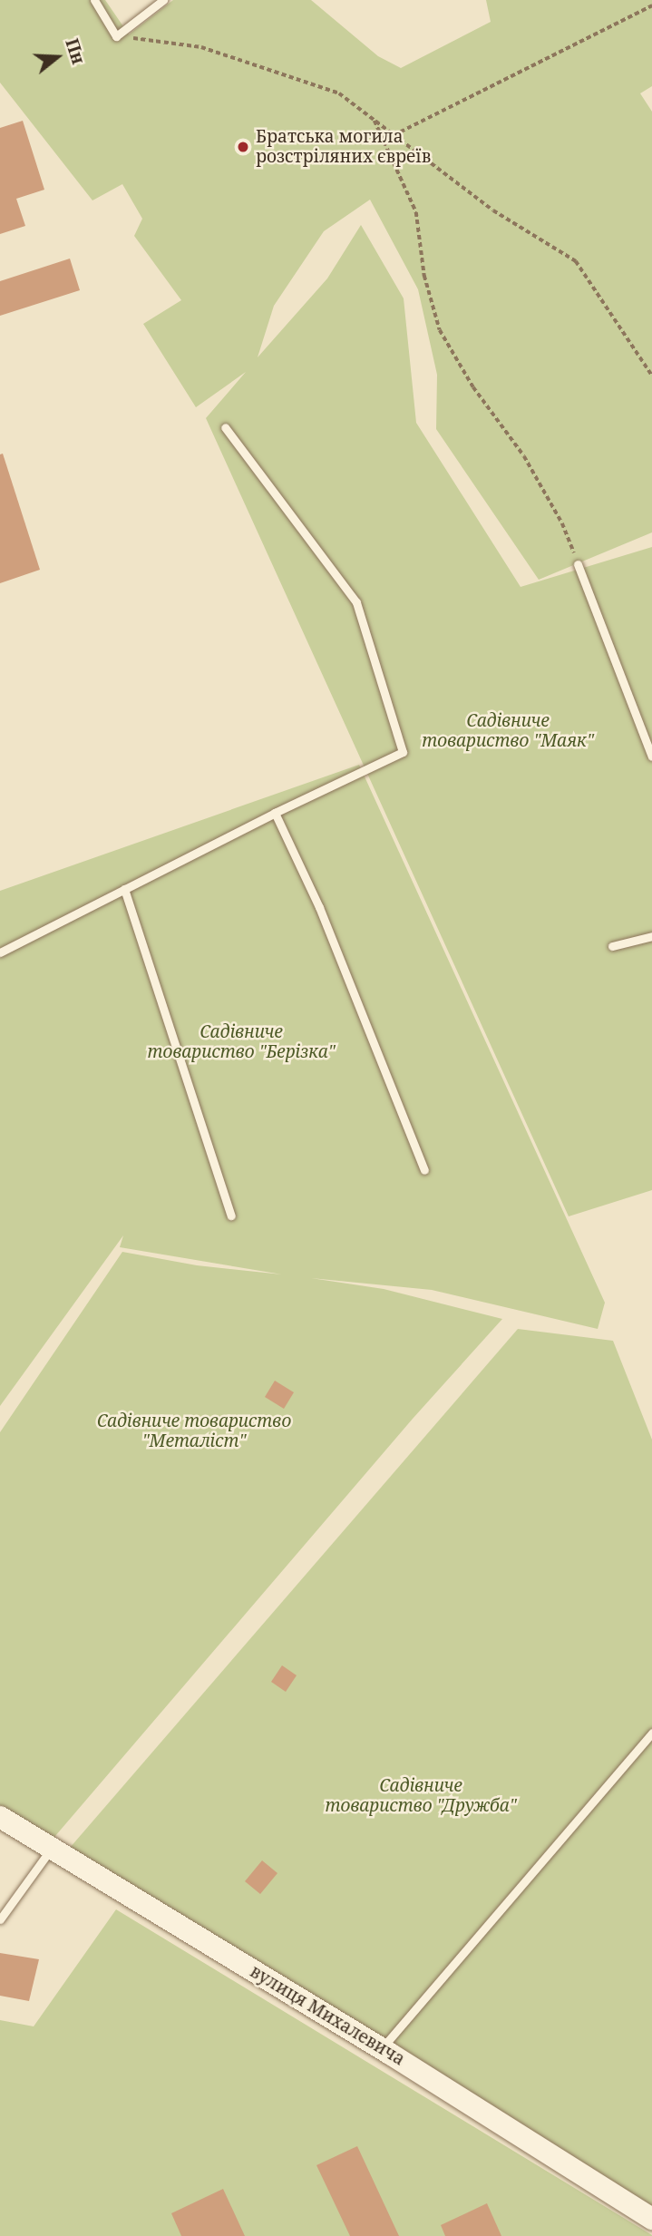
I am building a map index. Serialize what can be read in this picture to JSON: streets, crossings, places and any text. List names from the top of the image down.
{
  "streets": {
    "street": ["вулиця Михалевича"]
  },
  "parks": [
    "Садівниче товариство \"Маяк\"",
    "Садівниче товариство \"Берізка\"",
    "Садівниче товариство \"Металіст\"",
    "Садівниче товариство \"Дружба\""
  ],
  "places": ["Братська могила розстріляних євреїв"],
  "north": "right"
}
